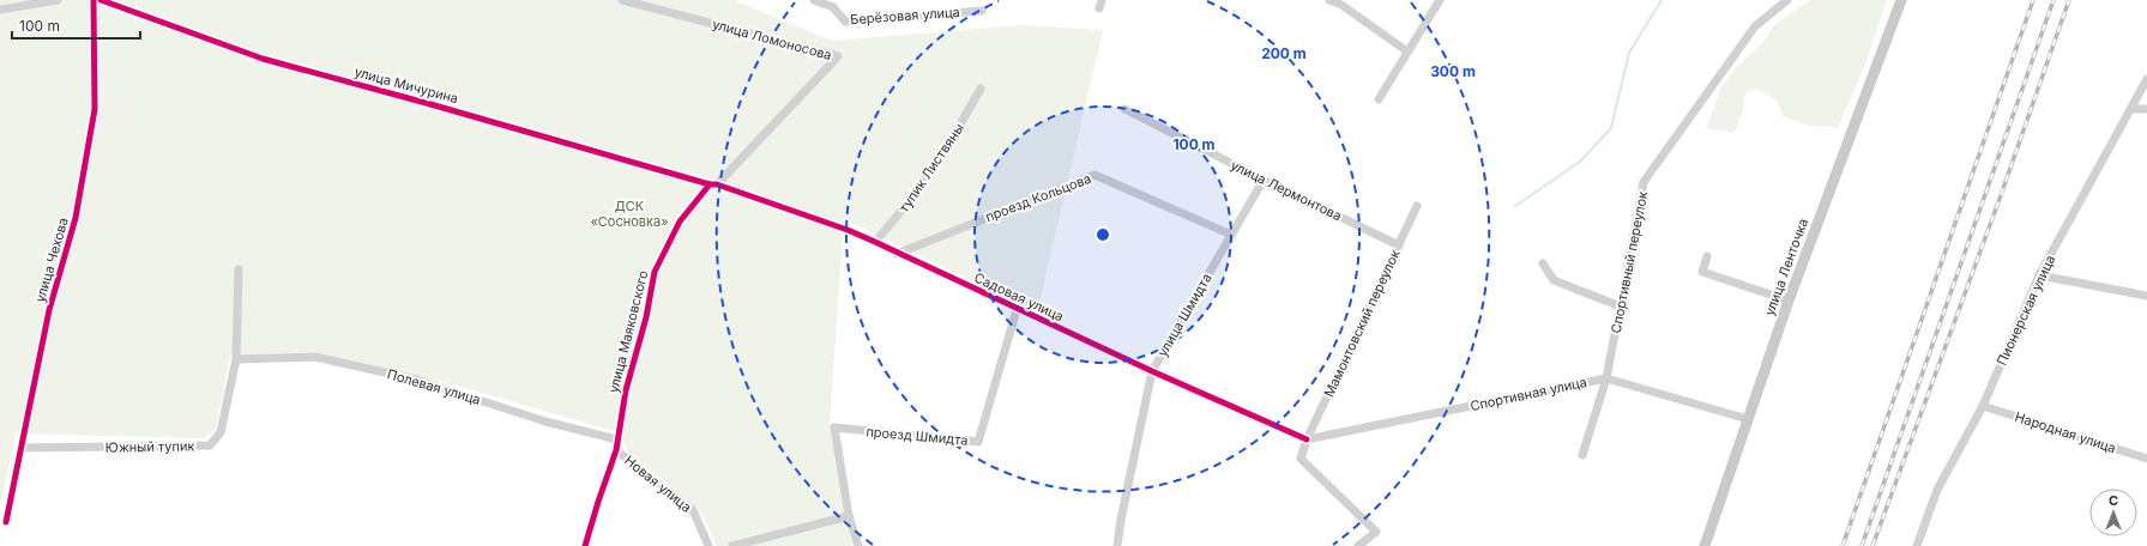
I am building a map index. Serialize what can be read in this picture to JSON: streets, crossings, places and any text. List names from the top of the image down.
{
  "streets": {
    "main road": ["улица Ленточка"],
    "street": [
      "Берёзовая улица",
      "улица Ломоносова",
      "улица Мичурина",
      "тупик Листвяны",
      "улица Лермонтова",
      "проезд Кольцова",
      "улица Чехова",
      "Спортивный переулок",
      "Садовая улица",
      "Пионерская улица",
      "улица Шмидта",
      "Мамонтовский переулок",
      "улица Маяковского",
      "Полевая улица",
      "Спортивная улица",
      "Народная улица",
      "проезд Шмидта",
      "Южный тупик",
      "Новая улица"
    ]
  },
  "crossings": [
    ["улица Ломоносова", "улица Мичурина"],
    ["улица Ломоносова", "Садовая улица"],
    ["улица Ломоносова", "улица Маяковского"],
    ["улица Мичурина", "Садовая улица"],
    ["улица Мичурина", "улица Маяковского"],
    ["тупик Листвяны", "Садовая улица"],
    ["улица Лермонтова", "улица Шмидта"],
    ["улица Лермонтова", "Мамонтовский переулок"],
    ["проезд Кольцова", "Садовая улица"],
    ["проезд Кольцова", "улица Шмидта"],
    ["улица Чехова", "Южный тупик"],
    ["Спортивный переулок", "Спортивная улица"],
    ["улица Ленточка", "Спортивная улица"],
    ["Садовая улица", "улица Шмидта"],
    ["Садовая улица", "Мамонтовский переулок"],
    ["Садовая улица", "улица Маяковского"],
    ["Садовая улица", "Спортивная улица"],
    ["Садовая улица", "проезд Шмидта"],
    ["Пионерская улица", "Народная улица"],
    ["Мамонтовский переулок", "Спортивная улица"],
    ["улица Маяковского", "Полевая улица"],
    ["улица Маяковского", "Новая улица"],
    ["Полевая улица", "Южный тупик"],
    ["Полевая улица", "Новая улица"]
  ],
  "parks": ["ДСК «Сосновка»"],
  "scale_bar": "100 m",
  "north": "top",
  "rings": ["200 m", "300 m", "100 m"]
}
